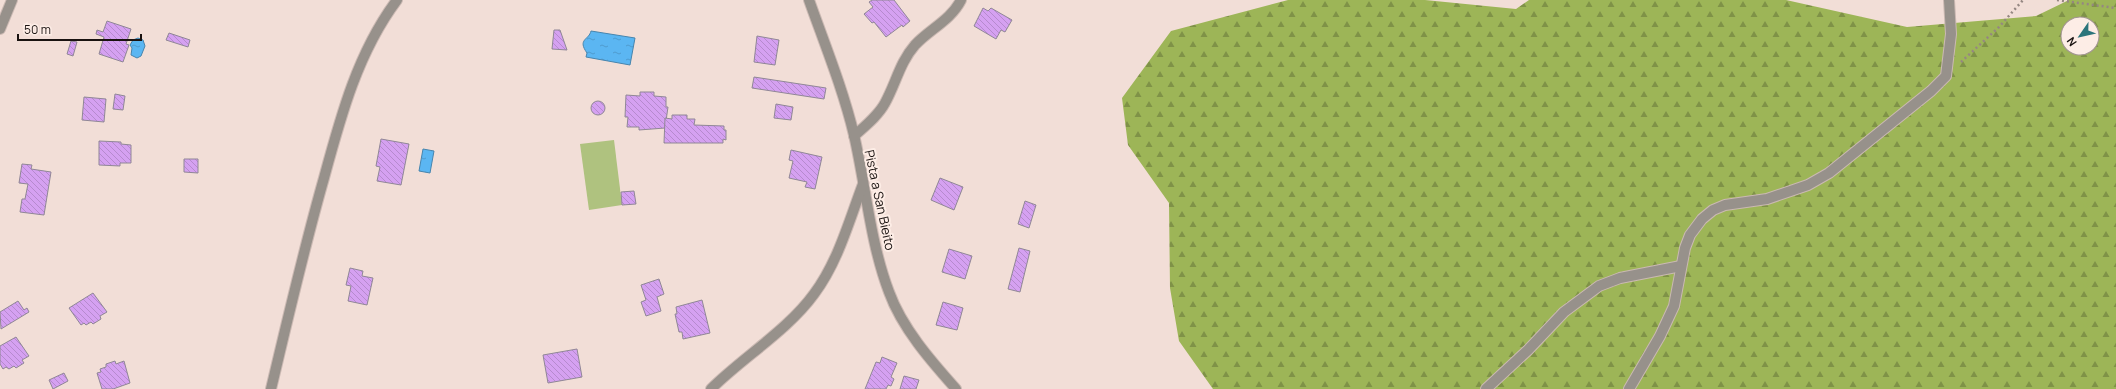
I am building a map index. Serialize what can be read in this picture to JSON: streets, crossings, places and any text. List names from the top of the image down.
{
  "streets": {
    "street": ["Pista a San Bieito"]
  },
  "scale_bar": "50 m",
  "north": "bottom left"
}
